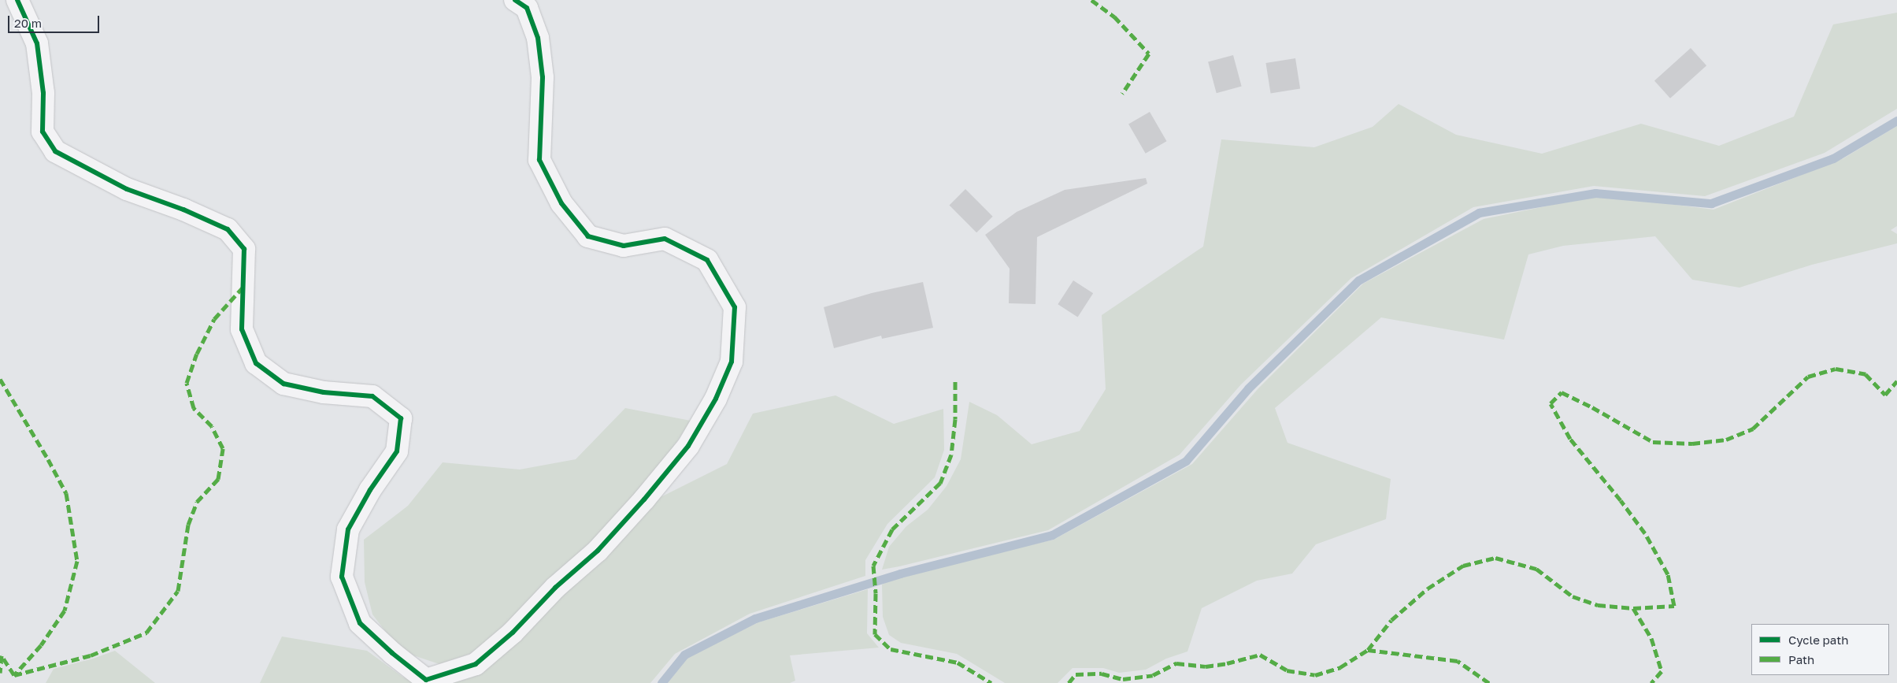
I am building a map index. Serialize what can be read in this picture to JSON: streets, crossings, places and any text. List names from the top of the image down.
{
  "legend": ["Cycle path", "Path"],
  "scale_bar": "20 m"
}
